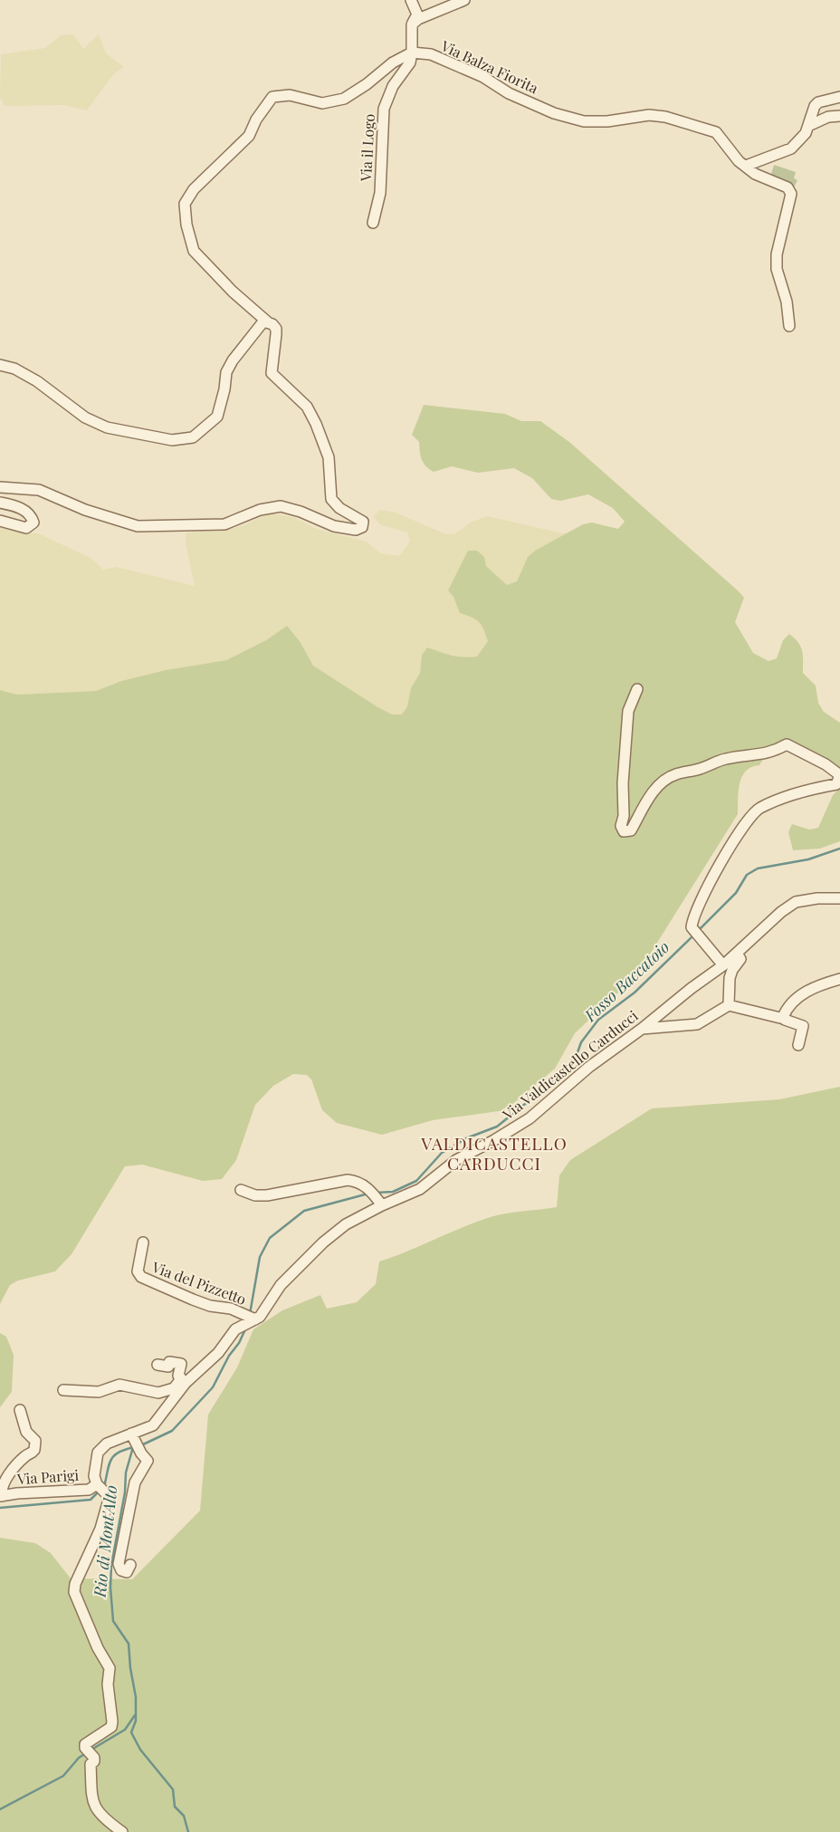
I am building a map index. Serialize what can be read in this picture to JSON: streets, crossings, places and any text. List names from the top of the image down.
{
  "streets": {
    "street": [
      "Via Balza Fiorita",
      "Via il Logo",
      "Via Valdicastello Carducci",
      "Via del Pizzetto",
      "Via Parigi"
    ]
  },
  "crossings": [
    ["Via Balza Fiorita", "Via il Logo"],
    ["Via Valdicastello Carducci", "Via del Pizzetto"],
    ["Via Valdicastello Carducci", "Via Parigi"]
  ],
  "districts": ["VALDICASTELLO CARDUCCI"],
  "water": ["Fosso Baccatoio", "Rio di Mont'Alto"]
}
